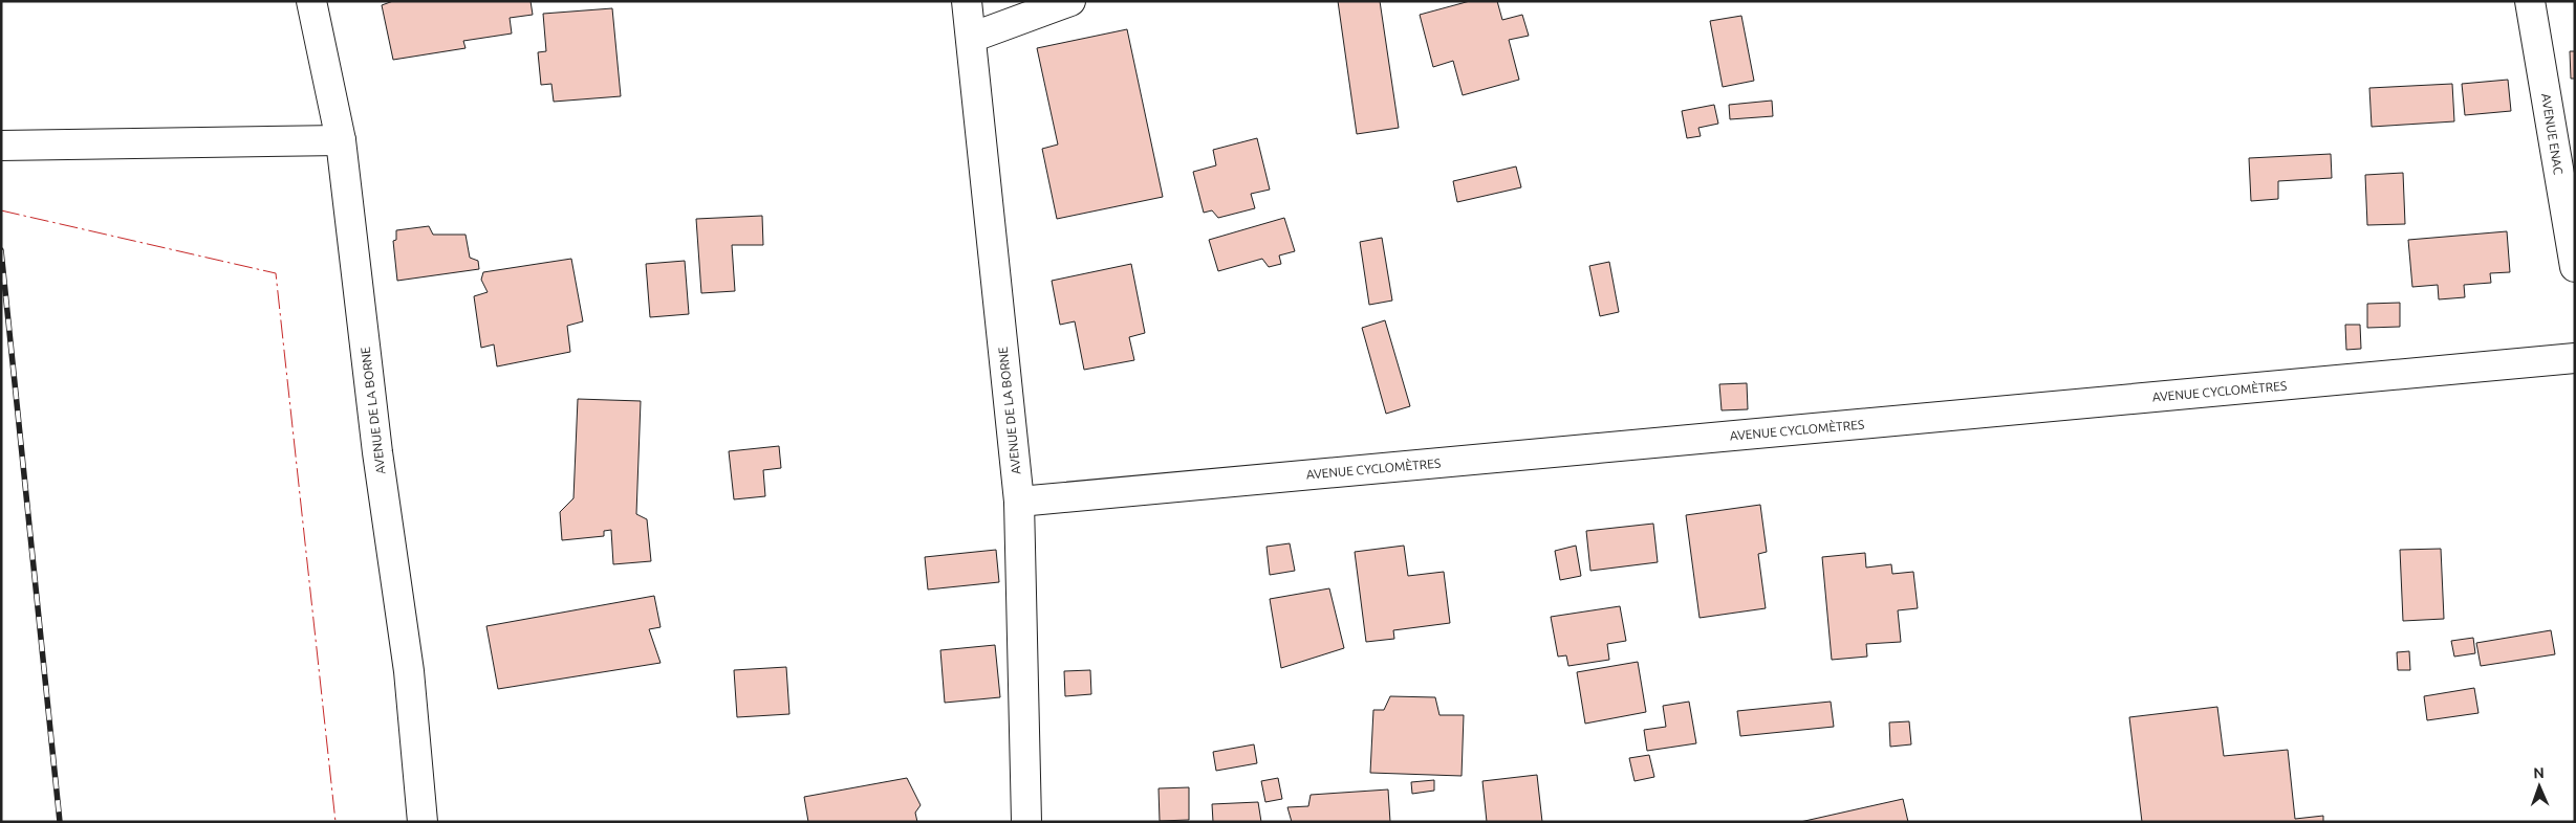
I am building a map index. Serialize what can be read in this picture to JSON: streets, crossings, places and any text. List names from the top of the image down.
{
  "streets": {
    "street": ["AVENUE ENAC", "AVENUE CYCLOMÈTRES", "AVENUE DE LA BORNE"]
  },
  "crossings": [
    ["AVENUE CYCLOMÈTRES", "AVENUE DE LA BORNE"]
  ],
  "north": "top"
}
